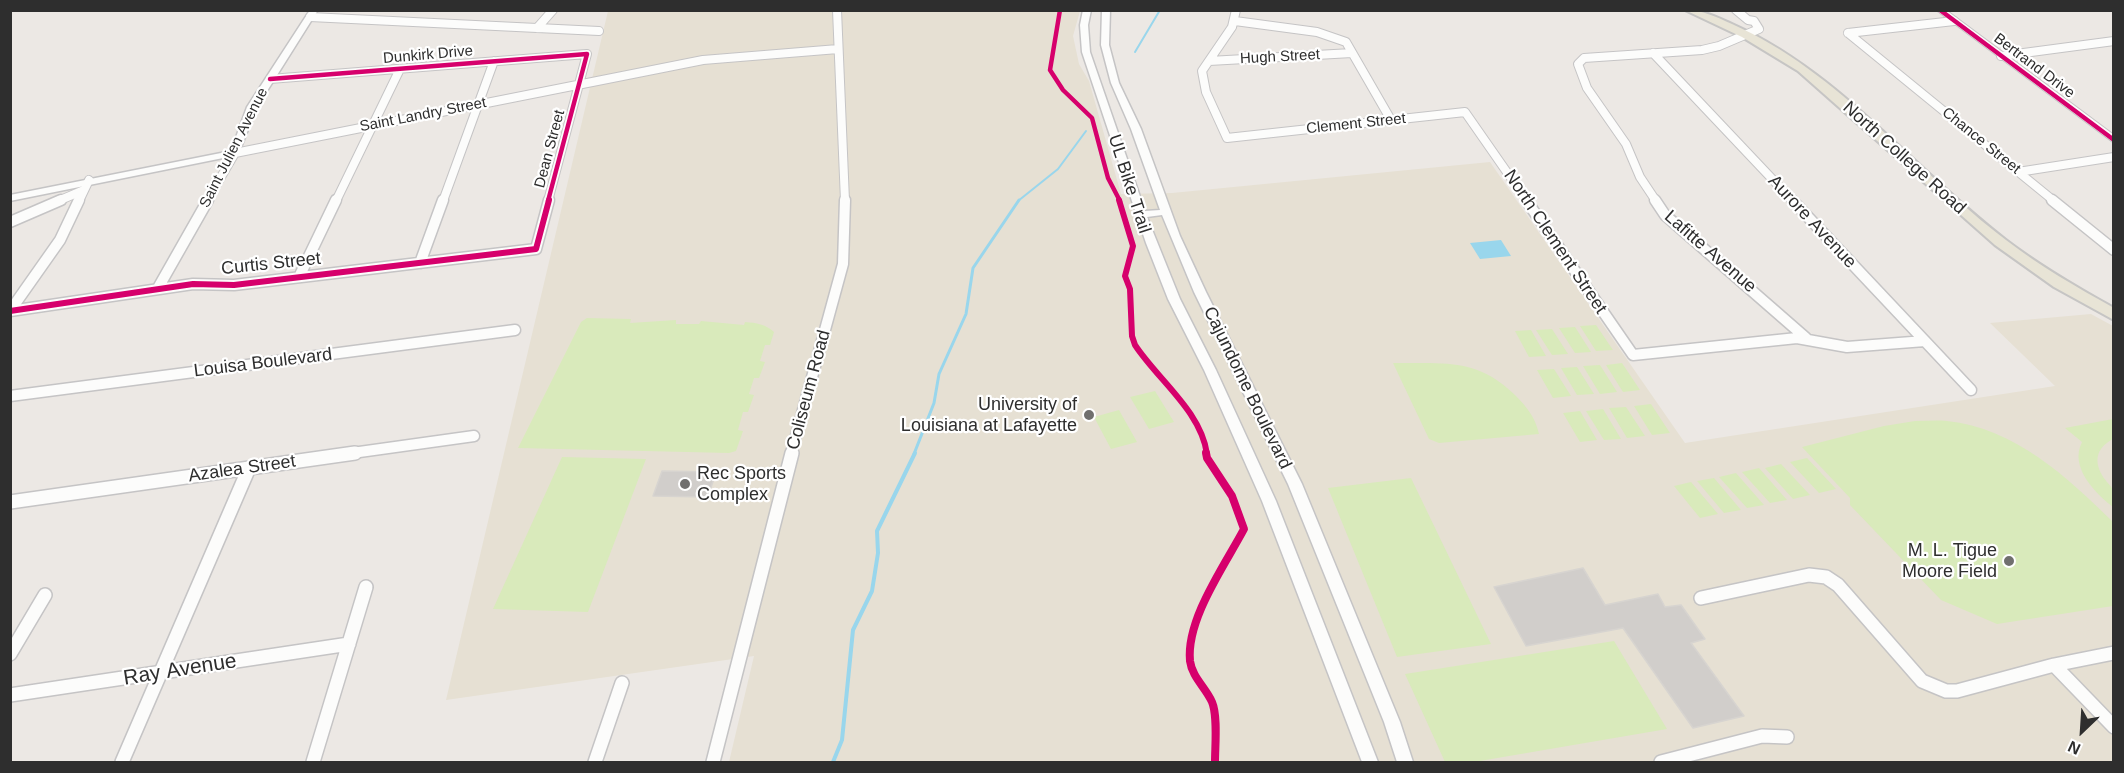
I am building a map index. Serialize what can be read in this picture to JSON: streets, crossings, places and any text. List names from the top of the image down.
{
  "streets": {
    "main road": ["Bertrand Drive", "North College Road"],
    "street": [
      "Dunkirk Drive",
      "Hugh Street",
      "Saint Landry Street",
      "Clement Street",
      "Chance Street",
      "Saint Julien Avenue",
      "Dean Street",
      "Aurore Avenue",
      "North Clement Street",
      "Lafitte Avenue",
      "Curtis Street",
      "Louisa Boulevard",
      "Cajundome Boulevard",
      "Coliseum Road",
      "Azalea Street",
      "Ray Avenue"
    ],
    "cycle path": ["UL Bike Trail"]
  },
  "crossings": [
    ["Dunkirk Drive", "Saint Julien Avenue"],
    ["Dunkirk Drive", "Dean Street"],
    ["Hugh Street", "Clement Street"],
    ["Bertrand Drive", "Chance Street"],
    ["Saint Landry Street", "Saint Julien Avenue"],
    ["Saint Landry Street", "Dean Street"],
    ["Saint Landry Street", "Coliseum Road"],
    ["Clement Street", "North Clement Street"],
    ["Saint Julien Avenue", "Curtis Street"],
    ["Dean Street", "Curtis Street"],
    ["Aurore Avenue", "Lafitte Avenue"],
    ["North Clement Street", "Lafitte Avenue"]
  ],
  "places": ["University of Louisiana at Lafayette", "Rec Sports Complex", "M. L. Tigue Moore Field"],
  "north": "bottom left"
}
